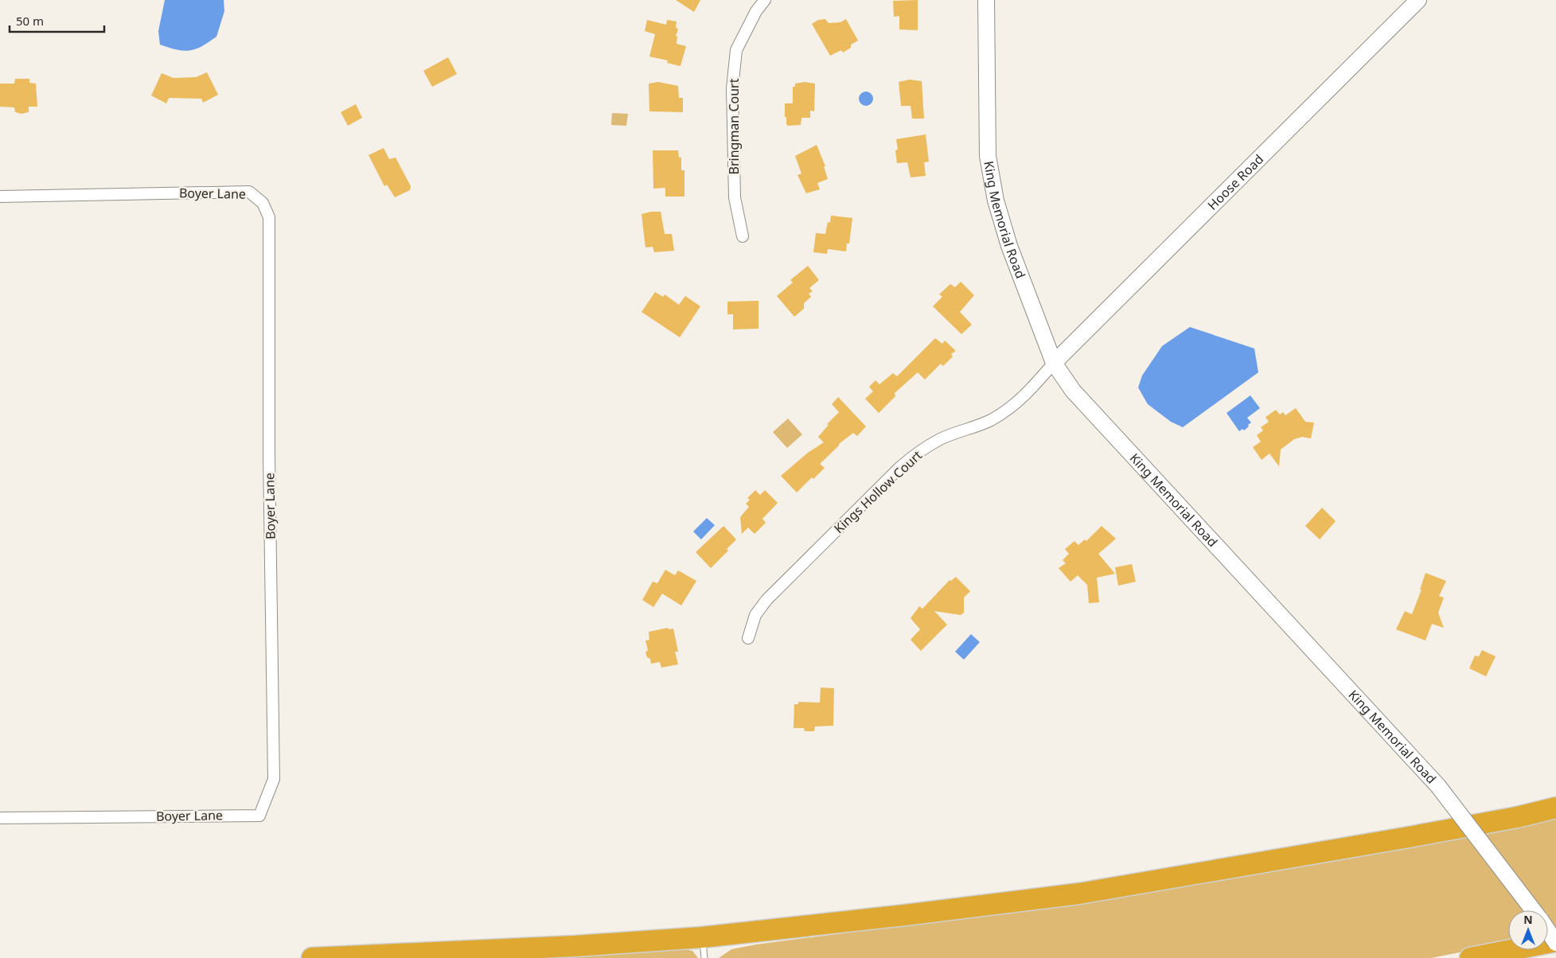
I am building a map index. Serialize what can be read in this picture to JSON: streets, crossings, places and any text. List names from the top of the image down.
{
  "streets": {
    "street": [
      "Bringman Court",
      "Hoose Road",
      "Boyer Lane",
      "King Memorial Road",
      "Kings Hollow Court"
    ]
  },
  "crossings": [
    ["Hoose Road", "King Memorial Road"],
    ["Hoose Road", "Kings Hollow Court"],
    ["King Memorial Road", "Kings Hollow Court"]
  ],
  "scale_bar": "50 m",
  "north": "top"
}
